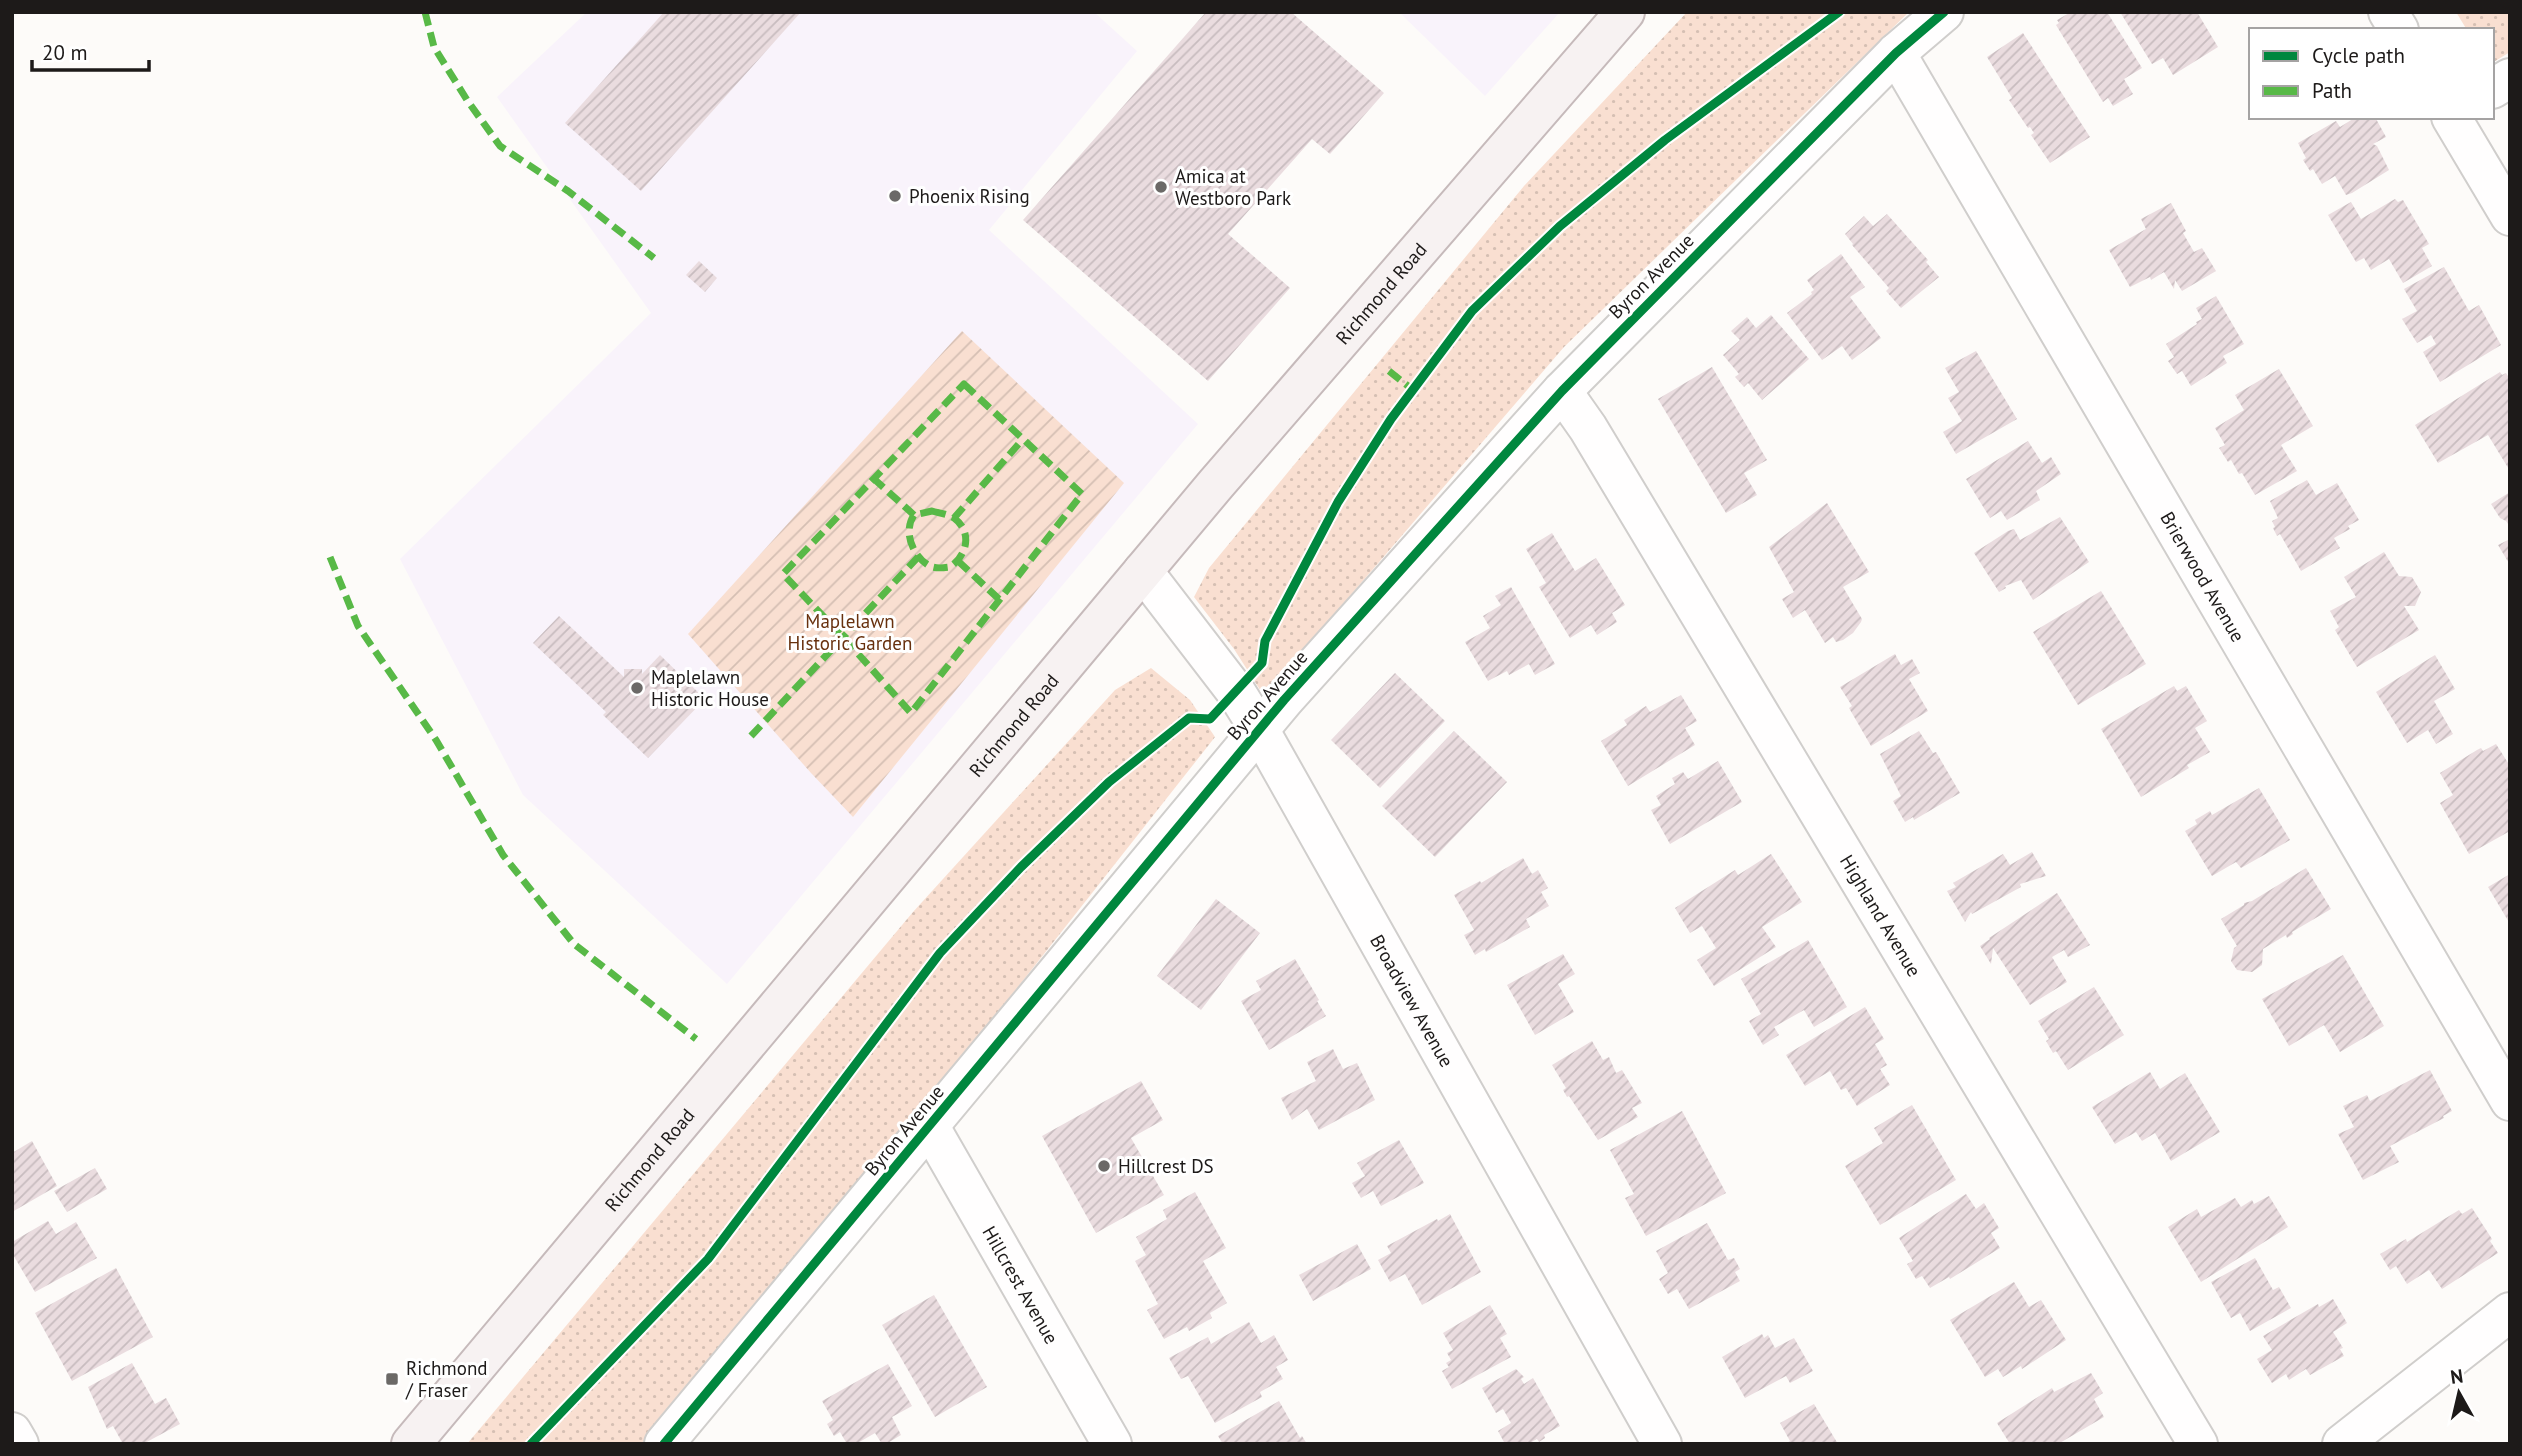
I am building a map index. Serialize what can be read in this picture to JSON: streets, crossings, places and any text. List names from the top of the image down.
{
  "streets": {
    "main road": ["Richmond Road"],
    "street": [
      "Byron Avenue",
      "Brierwood Avenue",
      "Highland Avenue",
      "Broadview Avenue",
      "Hillcrest Avenue"
    ]
  },
  "crossings": [
    ["Byron Avenue", "Brierwood Avenue"],
    ["Byron Avenue", "Highland Avenue"],
    ["Byron Avenue", "Broadview Avenue"],
    ["Byron Avenue", "Hillcrest Avenue"],
    ["Richmond Road", "Broadview Avenue"]
  ],
  "parks": ["Maplelawn Historic Garden"],
  "places": {
    "other": [
      "Amica at Westboro Park",
      "Phoenix Rising",
      "Maplelawn Historic House",
      "Hillcrest DS"
    ],
    "transit": ["Richmond / Fraser"]
  },
  "legend": ["Cycle path", "Path"],
  "scale_bar": "20 m",
  "north": "top"
}
